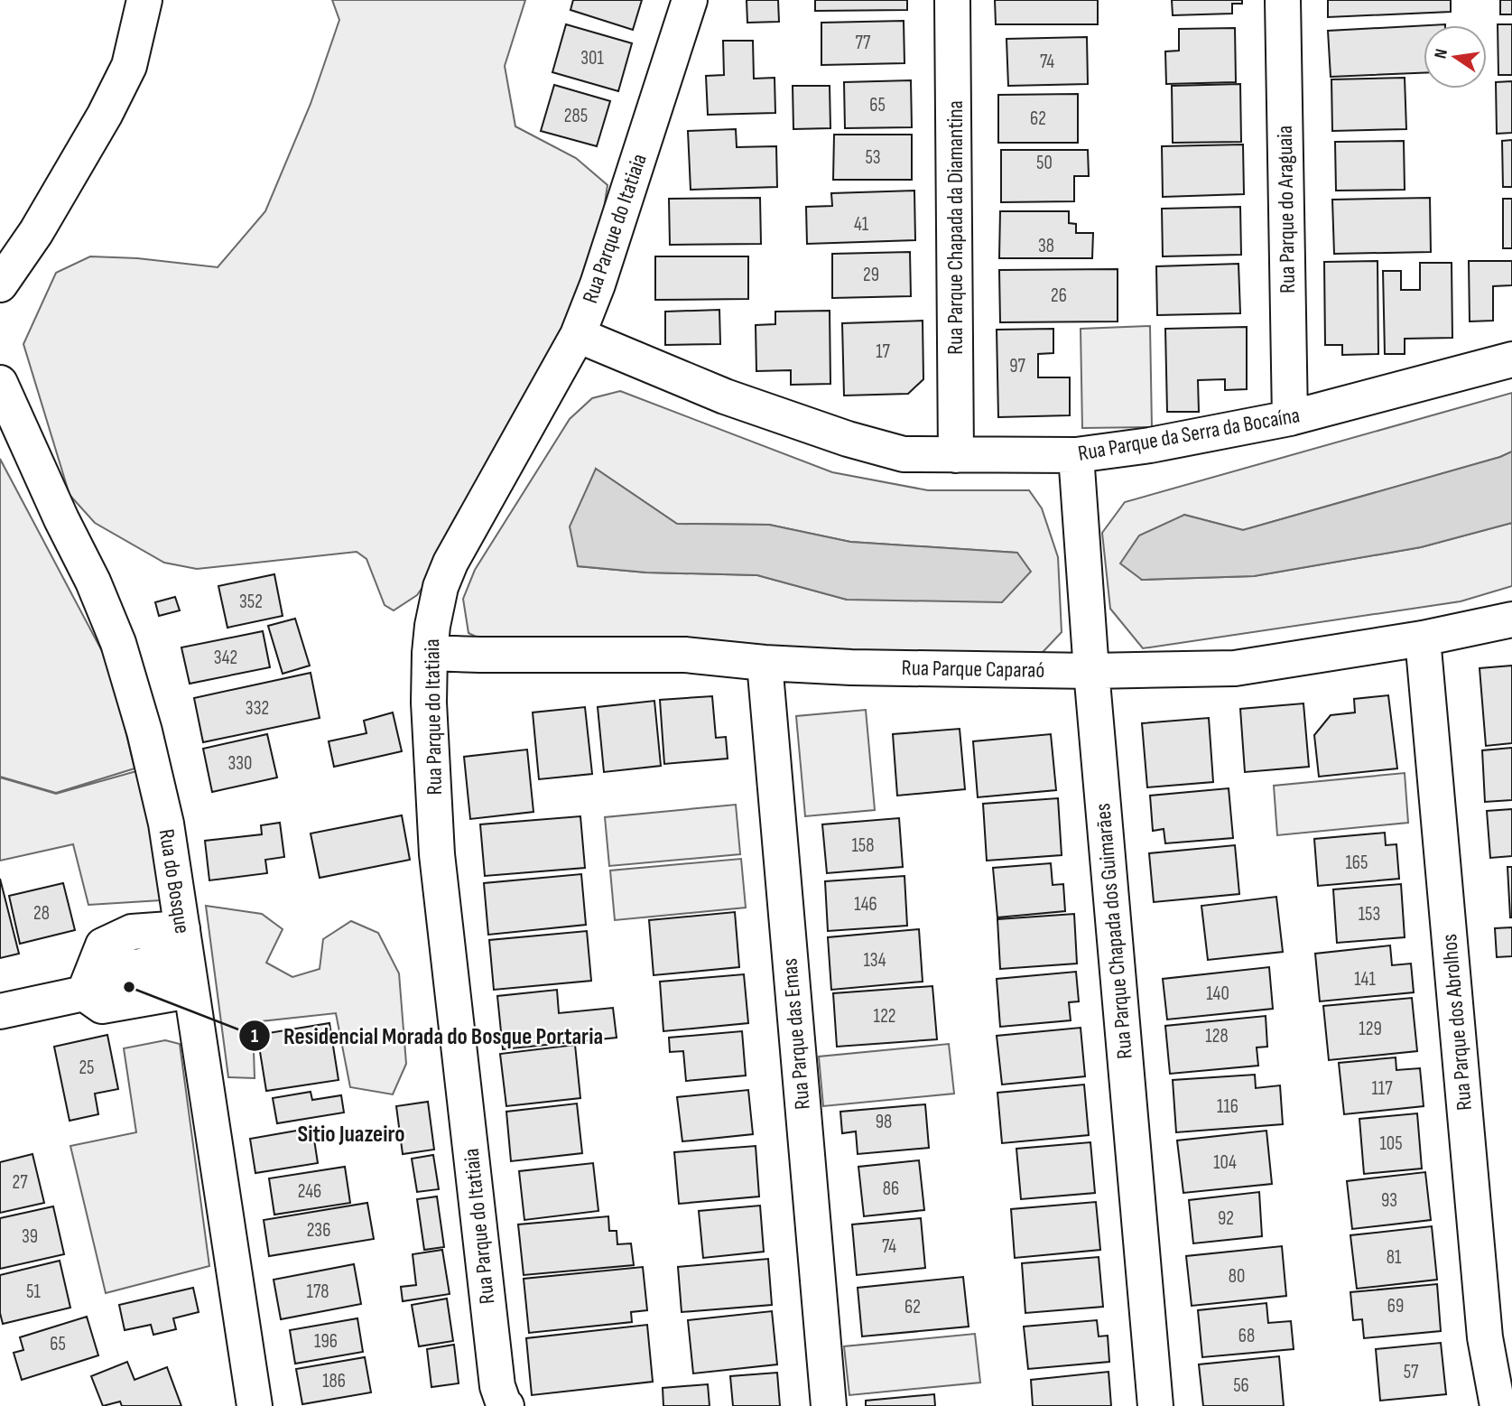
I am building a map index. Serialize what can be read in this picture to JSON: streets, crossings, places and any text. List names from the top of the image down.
{
  "streets": {
    "street": [
      "Rua Parque do Araguaia",
      "Rua Parque Chapada da Diamantina",
      "Rua Parque do Itatiaia",
      "Rua Parque da Serra da Bocaína",
      "Rua Parque Caparaó",
      "Rua do Bosque",
      "Rua Parque Chapada dos Guimarães",
      "Rua Parque dos Abrolhos",
      "Rua Parque das Emas"
    ]
  },
  "crossings": [
    ["Rua Parque do Araguaia", "Rua Parque da Serra da Bocaína"],
    ["Rua Parque Chapada da Diamantina", "Rua Parque da Serra da Bocaína"],
    ["Rua Parque do Itatiaia", "Rua Parque da Serra da Bocaína"],
    ["Rua Parque do Itatiaia", "Rua Parque Caparaó"],
    ["Rua Parque da Serra da Bocaína", "Rua Parque Chapada dos Guimarães"],
    ["Rua Parque Caparaó", "Rua Parque Chapada dos Guimarães"],
    ["Rua Parque Caparaó", "Rua Parque dos Abrolhos"],
    ["Rua Parque Caparaó", "Rua Parque das Emas"]
  ],
  "districts": ["Sitio Juazeiro"],
  "places": ["Residencial Morada do Bosque Portaria"],
  "house_numbers": [
    "77",
    "301",
    "74",
    "65",
    "285",
    "62",
    "53",
    "50",
    "41",
    "38",
    "29",
    "26",
    "17",
    "97",
    "352",
    "342",
    "332",
    "330",
    "158",
    "165",
    "146",
    "28",
    "153",
    "134",
    "141",
    "140",
    "122",
    "129",
    "128",
    "25",
    "117",
    "116",
    "98",
    "105",
    "104",
    "27",
    "86",
    "246",
    "93",
    "92",
    "236",
    "39",
    "74",
    "81",
    "80",
    "51",
    "178",
    "69",
    "62",
    "68",
    "196",
    "65",
    "57",
    "186",
    "56"
  ],
  "north": "left"
}
